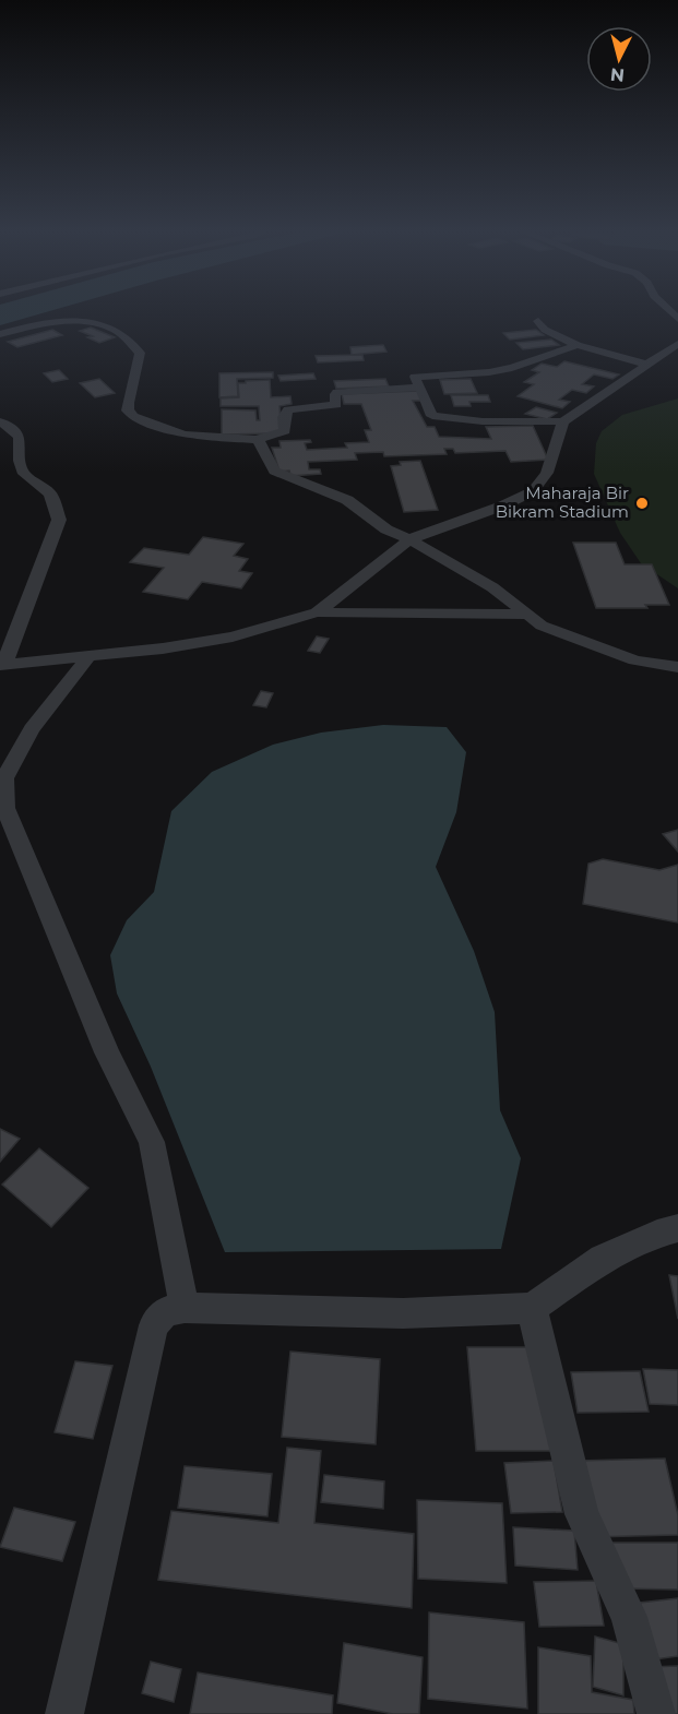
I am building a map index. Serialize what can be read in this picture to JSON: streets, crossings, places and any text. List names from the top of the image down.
{
  "places": ["Maharaja Bir Bikram Stadium"],
  "north": "bottom"
}
